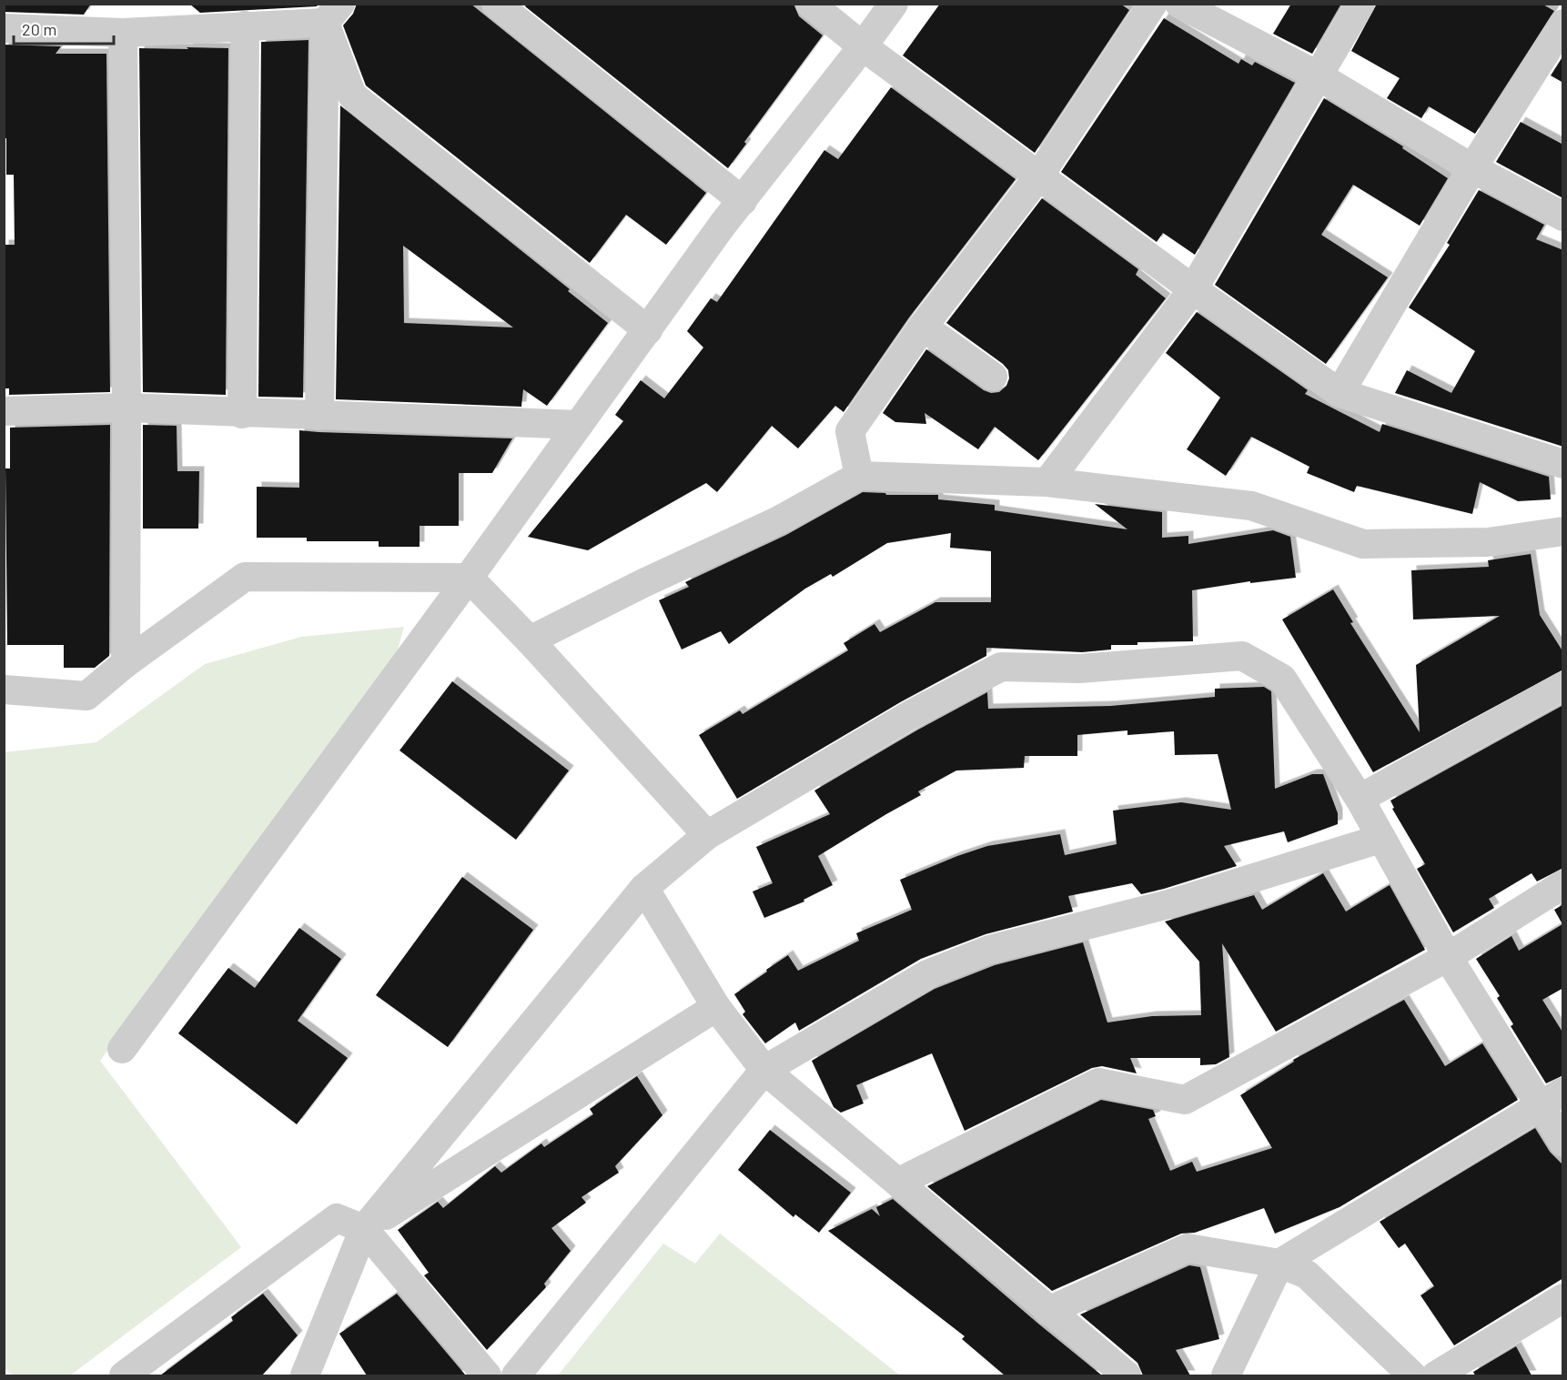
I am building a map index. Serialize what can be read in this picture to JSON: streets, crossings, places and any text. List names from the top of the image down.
{
  "scale_bar": "20 m"
}
